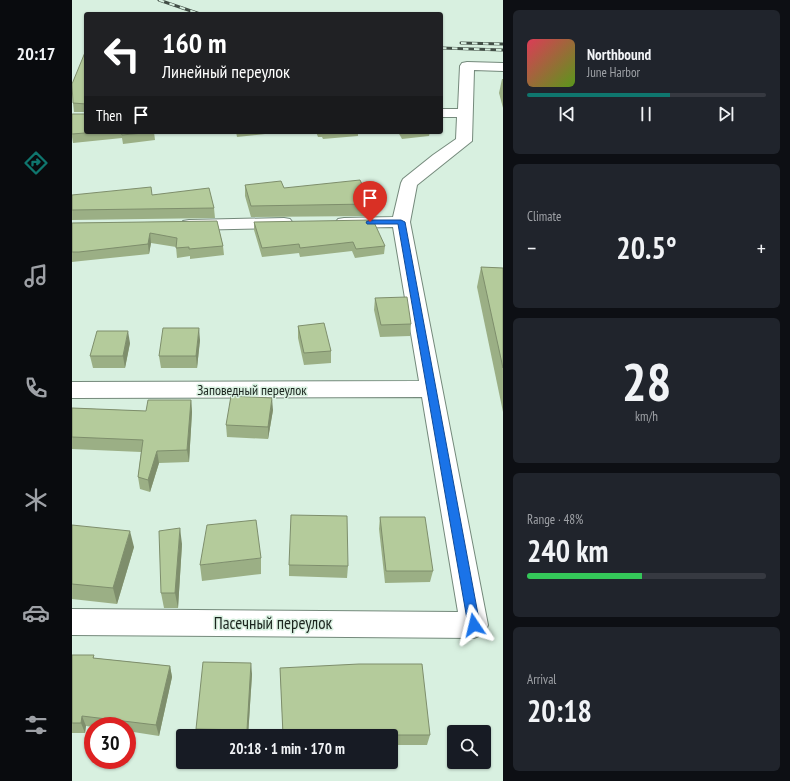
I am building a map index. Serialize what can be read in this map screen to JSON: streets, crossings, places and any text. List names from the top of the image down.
{
  "streets": {
    "street": ["Заповедный переулок", "Пасечный переулок"]
  },
  "crossings": [
    ["Заповедный переулок", "Пасечный переулок"]
  ],
  "page": {
    "tabs": "20:17",
    "turn": ["160 m", "Линейный переулок"],
    "song": ["Northbound", "June Harbor"],
    "then": "Then",
    "tile": [
      "Climate",
      ["28", "km/h"],
      ["Range · 48%", "240 km"],
      ["Arrival", "20:18"]
    ],
    "heat": ["−", "20.5°", "+"],
    "limit": "30",
    "trip": "20:18 · 1 min · 170 m"
  }
}
